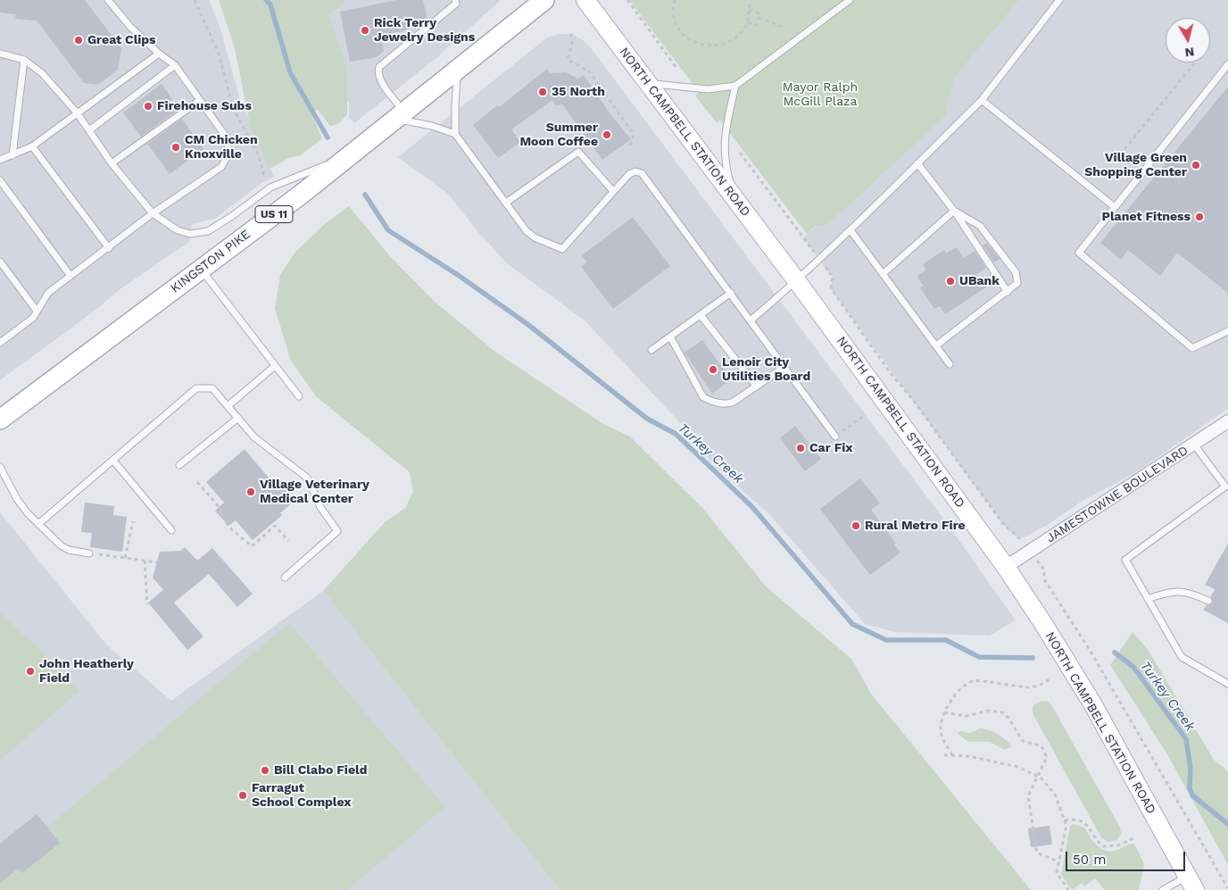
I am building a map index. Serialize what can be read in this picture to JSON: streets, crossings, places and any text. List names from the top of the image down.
{
  "streets": {
    "main road": ["NORTH CAMPBELL STATION ROAD", "US 11", "KINGSTON PIKE"],
    "street": ["JAMESTOWNE BOULEVARD"]
  },
  "crossings": [
    ["NORTH CAMPBELL STATION ROAD", "JAMESTOWNE BOULEVARD"]
  ],
  "water": ["Turkey Creek"],
  "parks": ["Mayor Ralph McGill Plaza"],
  "places": [
    "Rick Terry Jewelry Designs",
    "Great Clips",
    "35 North",
    "Firehouse Subs",
    "Summer Moon Coffee",
    "CM Chicken Knoxville",
    "Village Green Shopping Center",
    "Planet Fitness",
    "UBank",
    "Lenoir City Utilities Board",
    "Car Fix",
    "Village Veterinary Medical Center",
    "Rural Metro Fire",
    "John Heatherly Field",
    "Bill Clabo Field",
    "Farragut School Complex"
  ],
  "scale_bar": "50 m",
  "north": "bottom"
}
